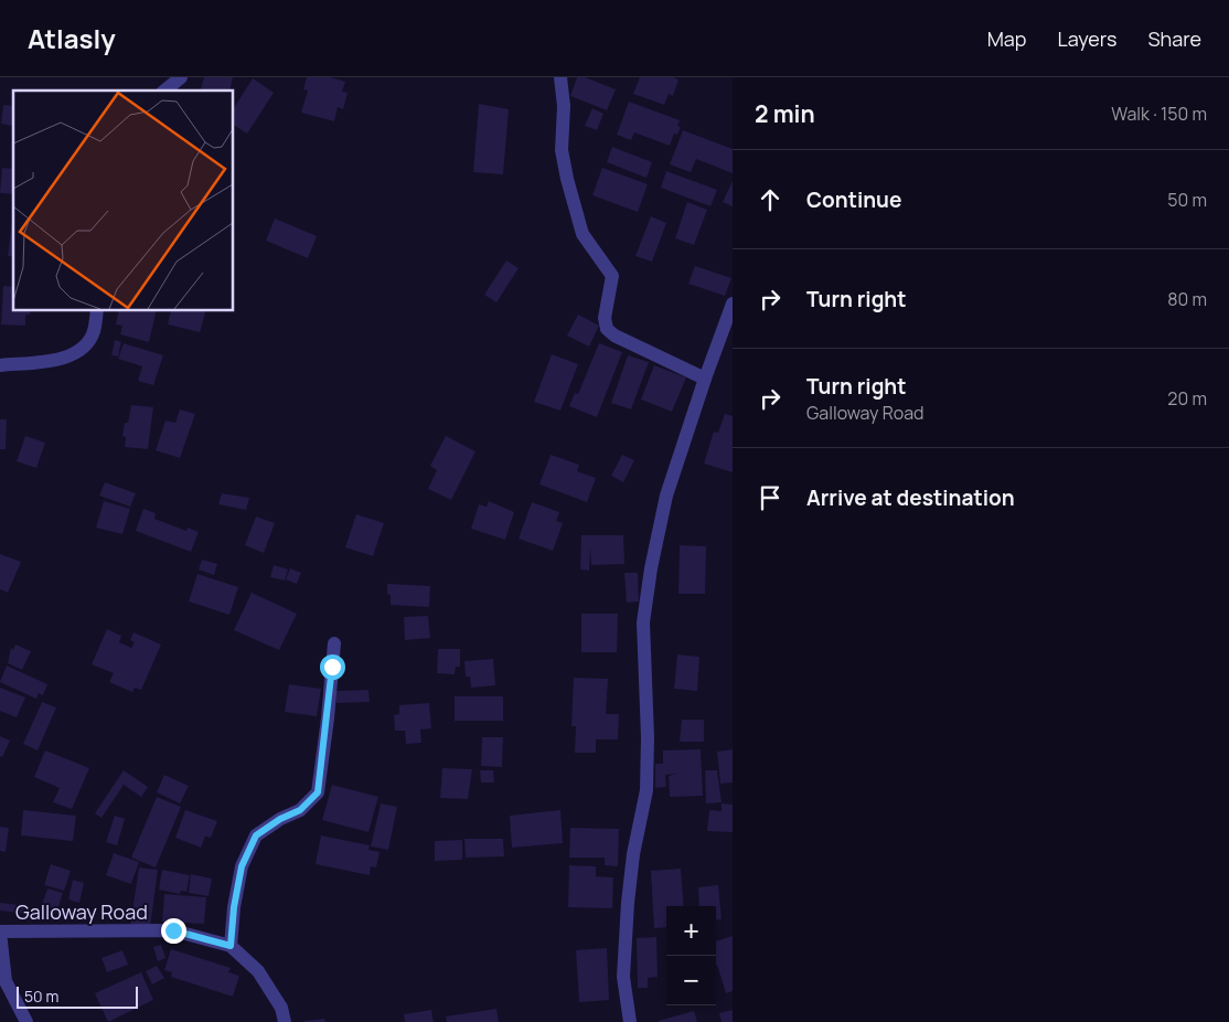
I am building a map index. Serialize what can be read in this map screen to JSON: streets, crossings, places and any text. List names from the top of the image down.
{
  "streets": {
    "street": ["Galloway Road"]
  },
  "scale_bar": "50 m",
  "page": {
    "header": "Atlasly",
    "nav": ["Map", "Layers", "Share"],
    "heading": ["2 min", "Walk · 150 m"],
    "list": [
      ["Continue", "50 m"],
      ["Turn right", "80 m"],
      ["Turn right", "Galloway Road", "20 m"],
      "Arrive at destination"
    ],
    "map_buttons": ["+", "−"],
    "scale": "50 m"
  }
}
